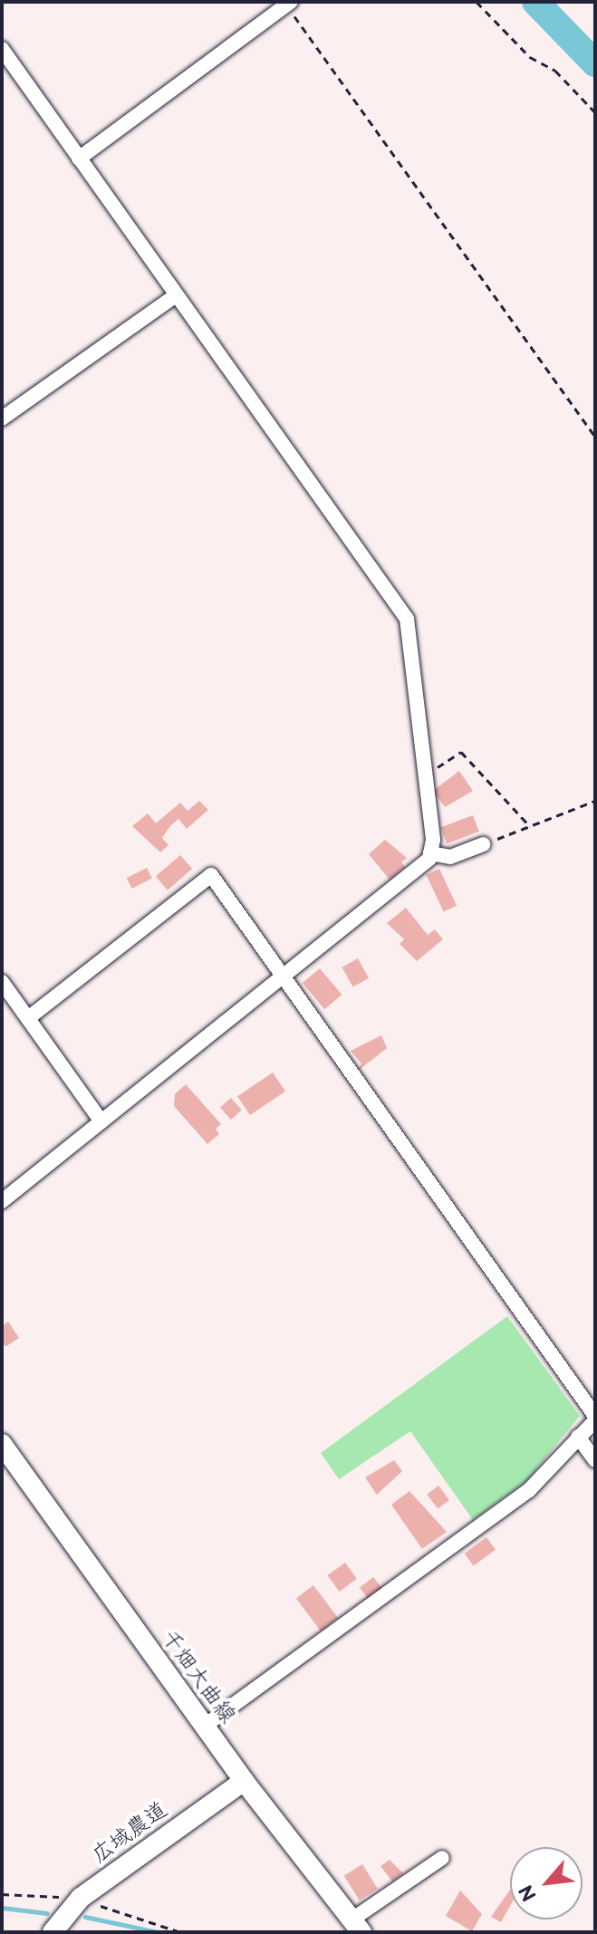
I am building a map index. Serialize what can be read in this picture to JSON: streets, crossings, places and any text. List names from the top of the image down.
{
  "streets": {
    "main road": ["千畑大曲線", "広域農道"]
  },
  "crossings": [
    ["千畑大曲線", "広域農道"]
  ],
  "north": "bottom left"
}
